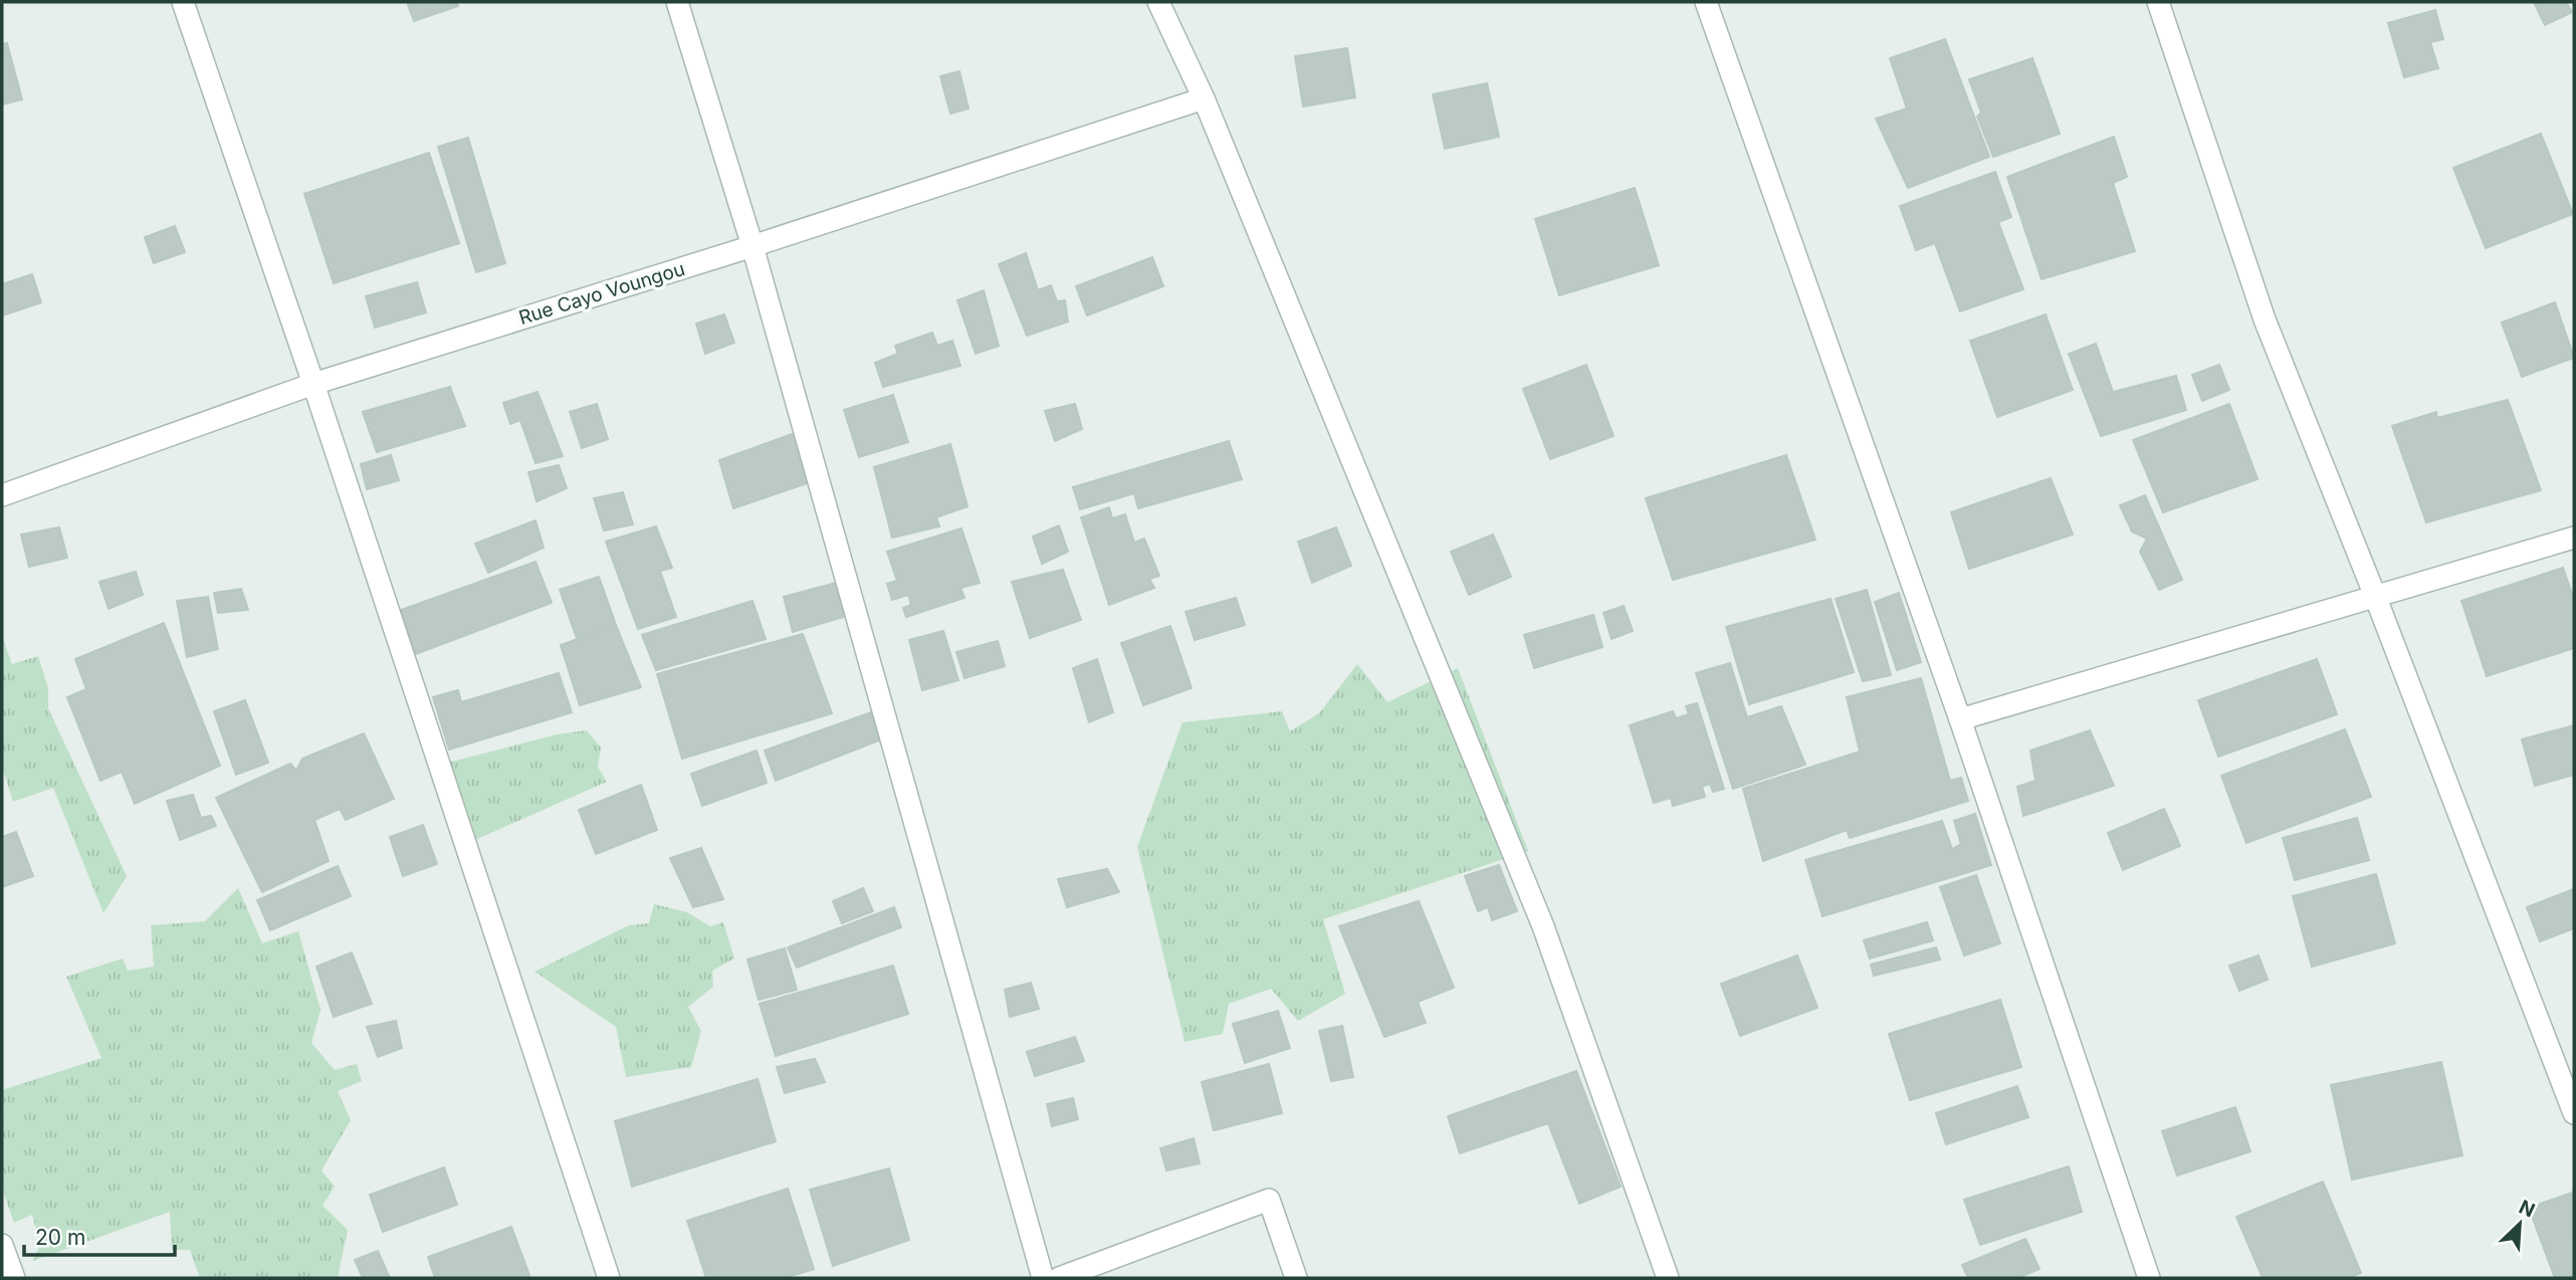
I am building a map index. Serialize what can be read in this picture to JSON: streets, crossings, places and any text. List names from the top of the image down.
{
  "streets": {
    "street": ["Rue Cayo Voungou"]
  },
  "scale_bar": "20 m",
  "north": "top right"
}
